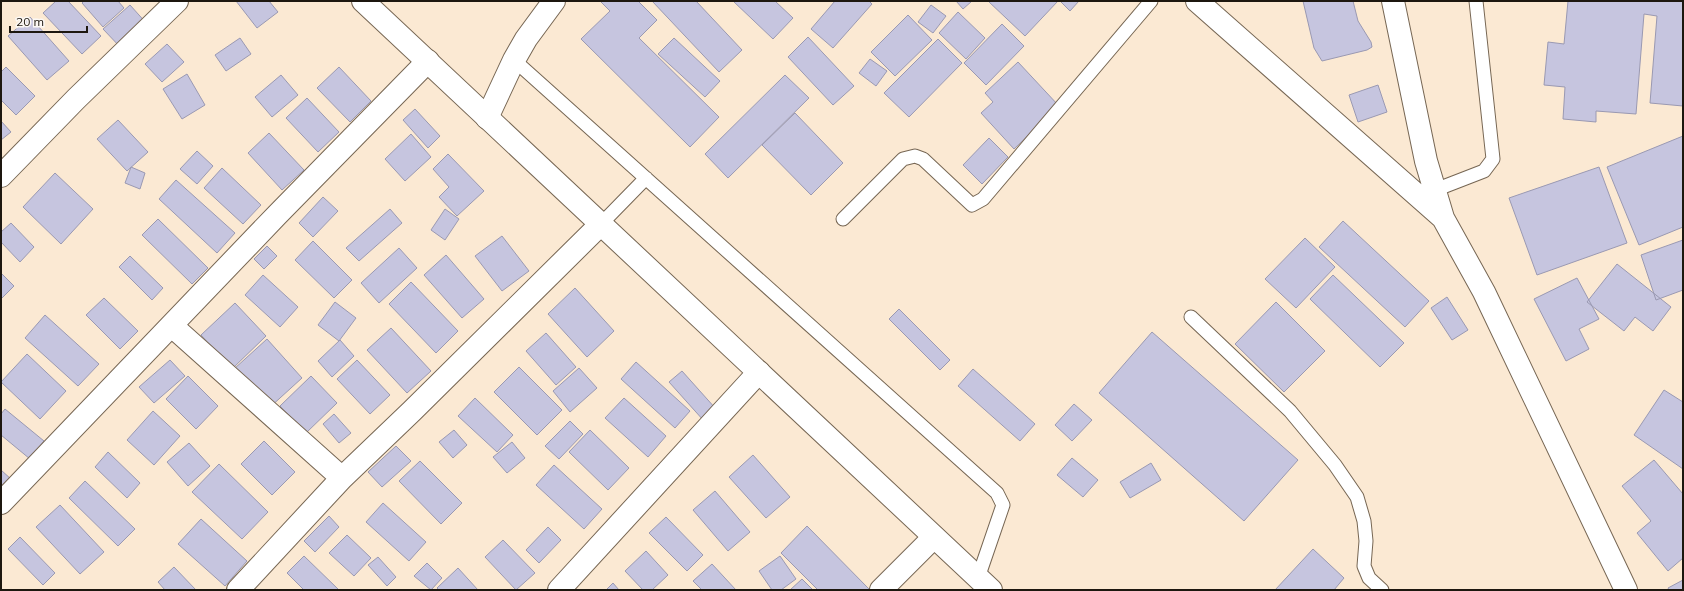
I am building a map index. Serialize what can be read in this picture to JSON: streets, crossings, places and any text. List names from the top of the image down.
{
  "scale_bar": "20 m"
}
